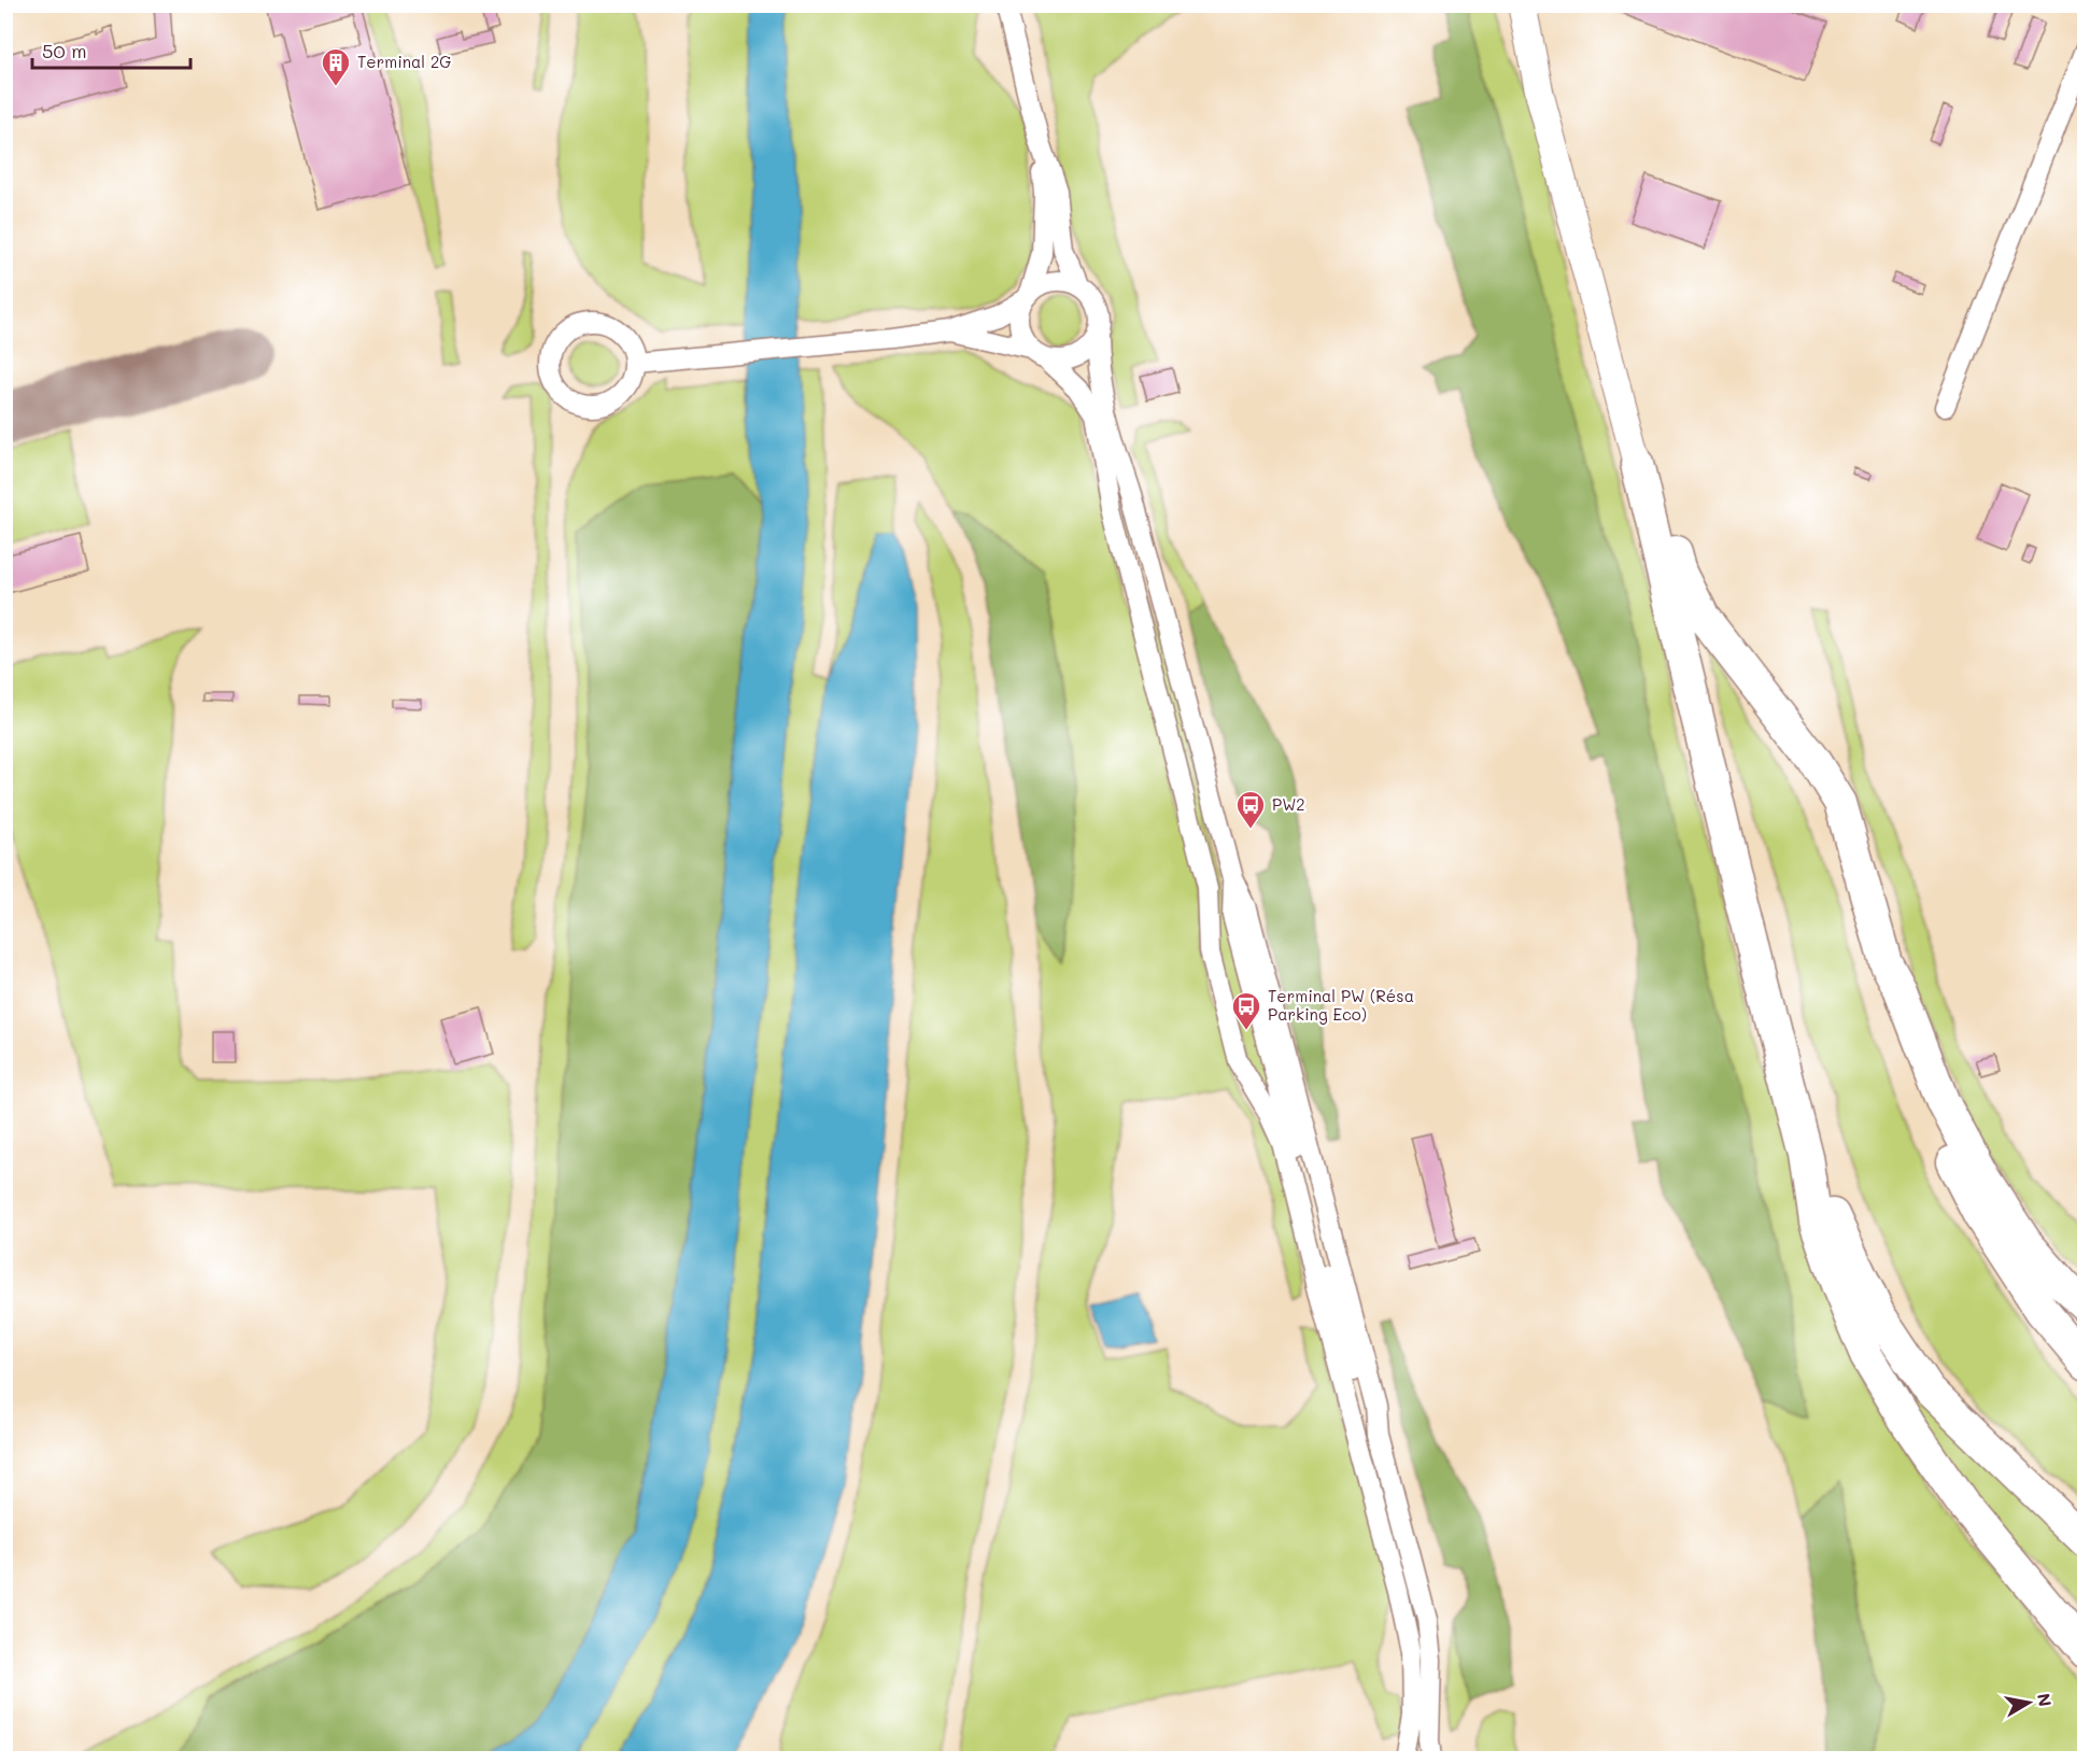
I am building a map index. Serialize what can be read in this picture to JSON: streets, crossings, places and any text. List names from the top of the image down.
{
  "places": {
    "building": ["Terminal 2G"],
    "bus stop": ["PW2", "Terminal PW (Résa Parking Eco)"]
  },
  "scale_bar": "50 m",
  "north": "right"
}
